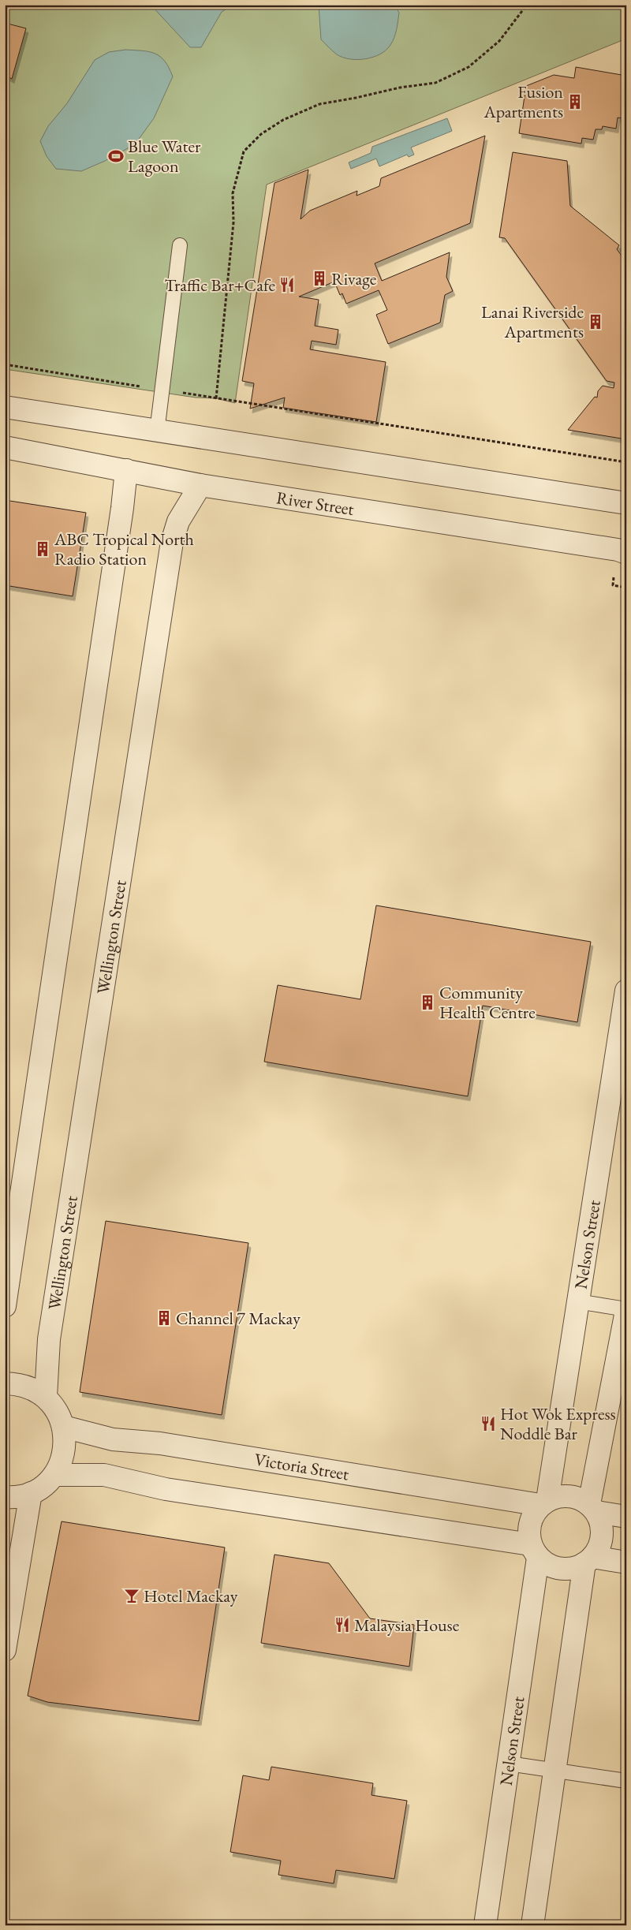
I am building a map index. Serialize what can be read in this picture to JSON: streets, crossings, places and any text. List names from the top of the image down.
{
  "streets": {
    "street": [
      "River Street",
      "Wellington Street",
      "Nelson Street",
      "Victoria Street"
    ]
  },
  "crossings": [
    ["River Street", "Wellington Street"],
    ["Nelson Street", "Victoria Street"]
  ],
  "places": {
    "building": [
      "Fusion Apartments",
      "Rivage",
      "Lanai Riverside Apartments",
      "ABC Tropical North Radio Station",
      "Community Health Centre",
      "Channel 7 Mackay"
    ],
    "sports": ["Blue Water Lagoon"],
    "restaurant": ["Traffic Bar+Cafe", "Hot Wok Express Noddle Bar", "Malaysia House"],
    "bar": ["Hotel Mackay"]
  }
}
